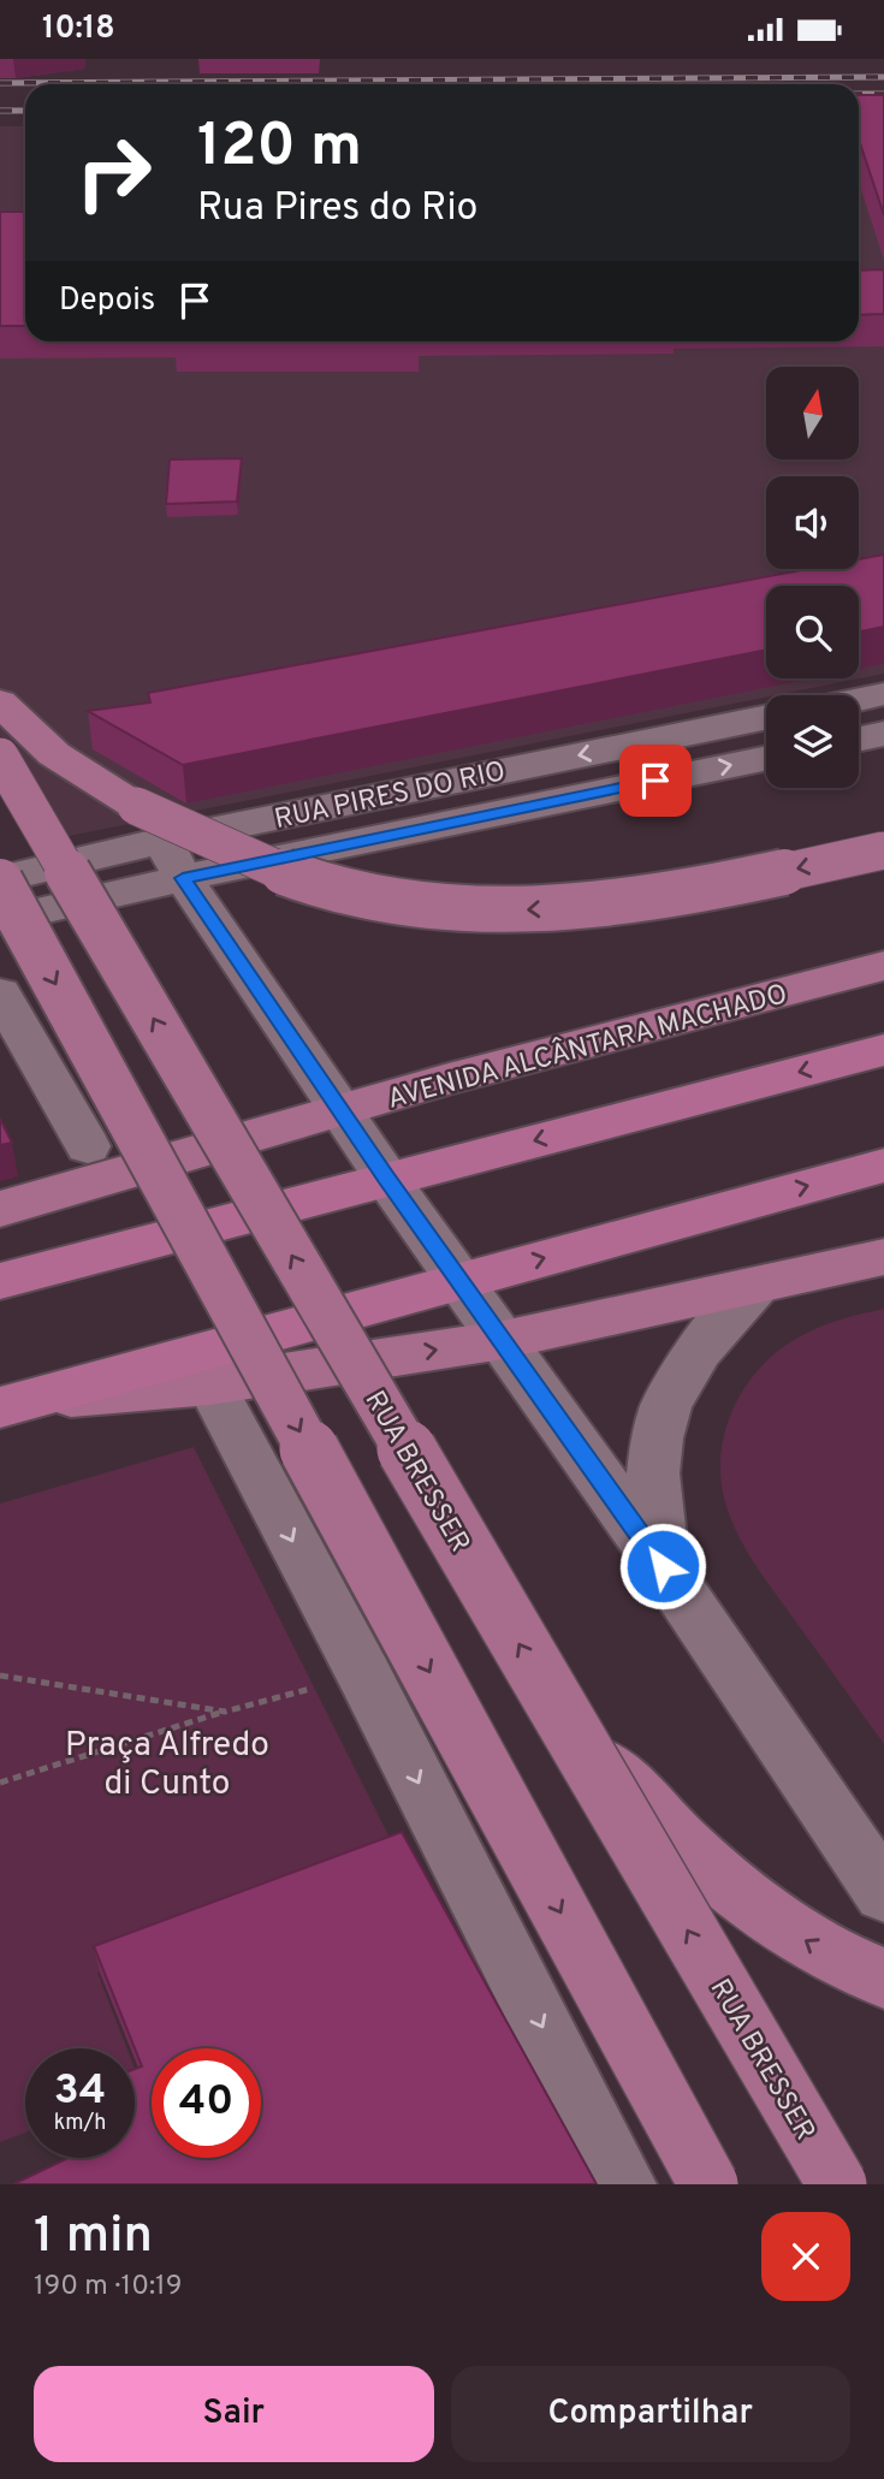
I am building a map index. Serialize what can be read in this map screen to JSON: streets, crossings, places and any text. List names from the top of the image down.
{
  "streets": {
    "main road": ["AVENIDA ALCÂNTARA MACHADO", "RUA BRESSER"],
    "street": ["RUA PIRES DO RIO"]
  },
  "parks": ["Praça Alfredo di Cunto"],
  "north": "top",
  "page": {
    "status": "10:18",
    "turn": ["120 m", "Rua Pires do Rio"],
    "then": "Depois",
    "speed": "34 km/h",
    "limit": "40",
    "heading": ["1 min", "190 m · 10:19"],
    "buttons": ["Sair", "Compartilhar"]
  }
}
